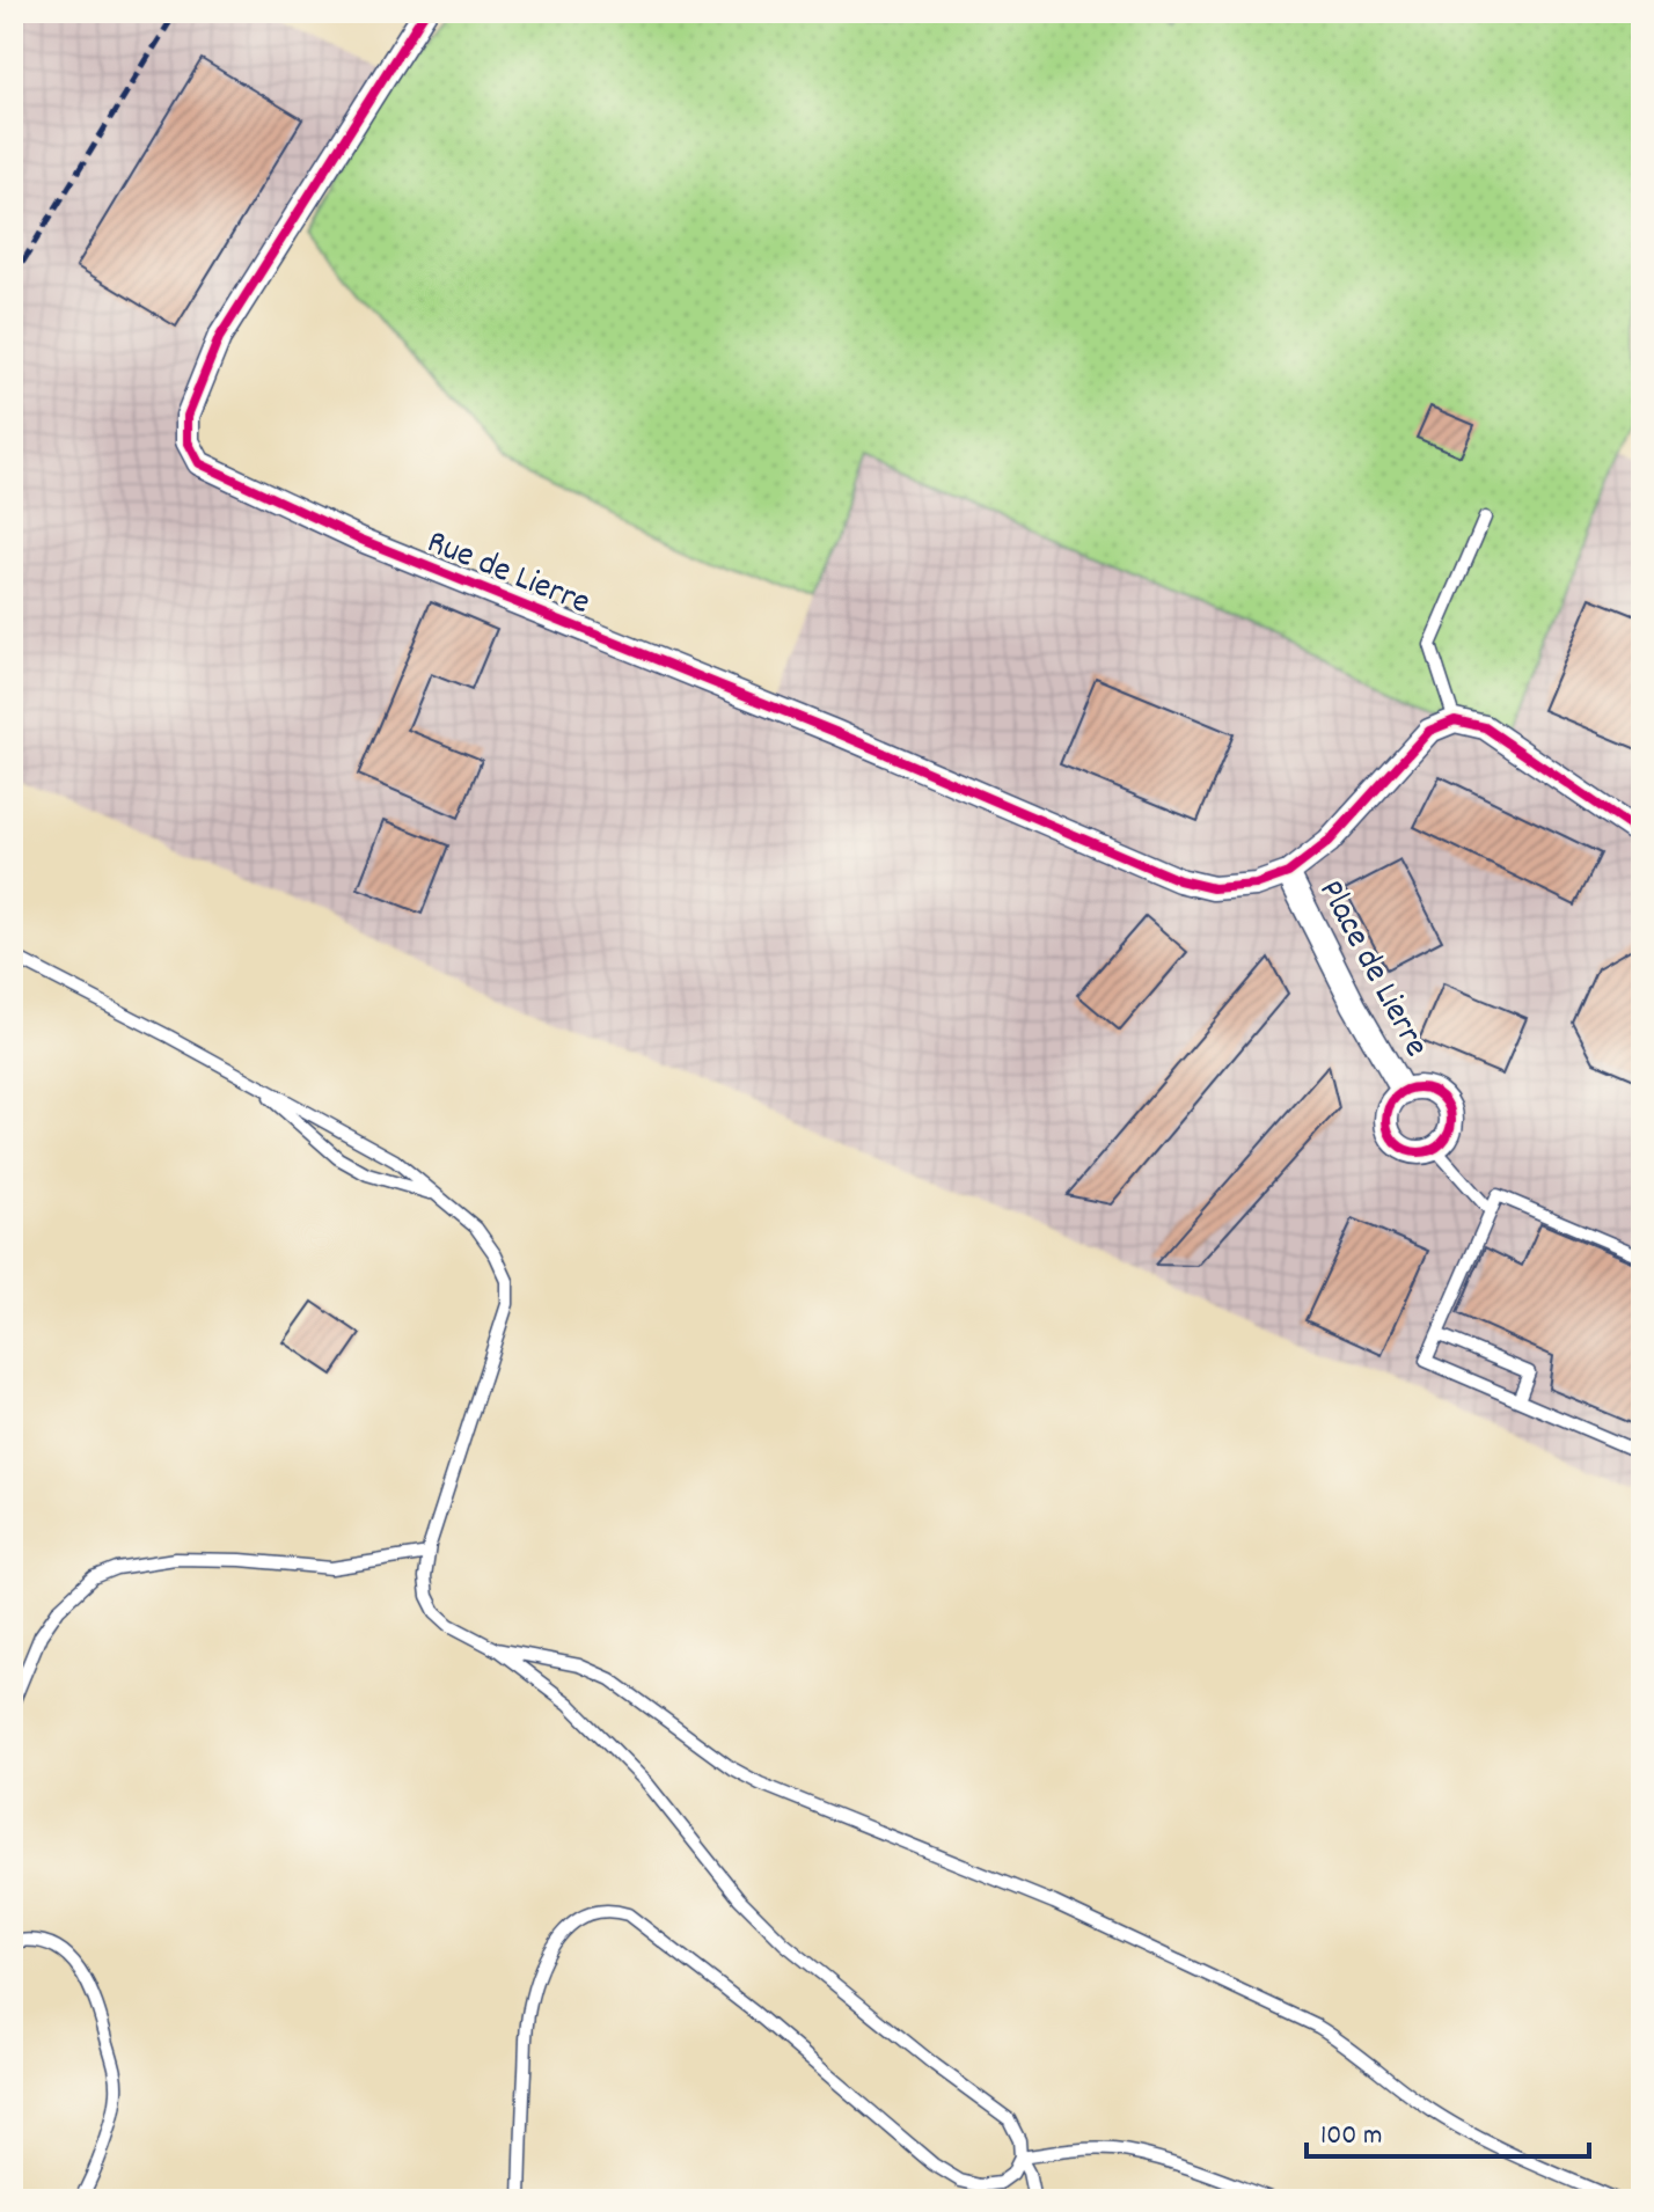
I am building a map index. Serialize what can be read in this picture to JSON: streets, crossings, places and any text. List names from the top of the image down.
{
  "streets": {
    "street": ["Rue de Lierre", "Place de Lierre"]
  },
  "crossings": [
    ["Rue de Lierre", "Place de Lierre"]
  ],
  "scale_bar": "100 m"
}
